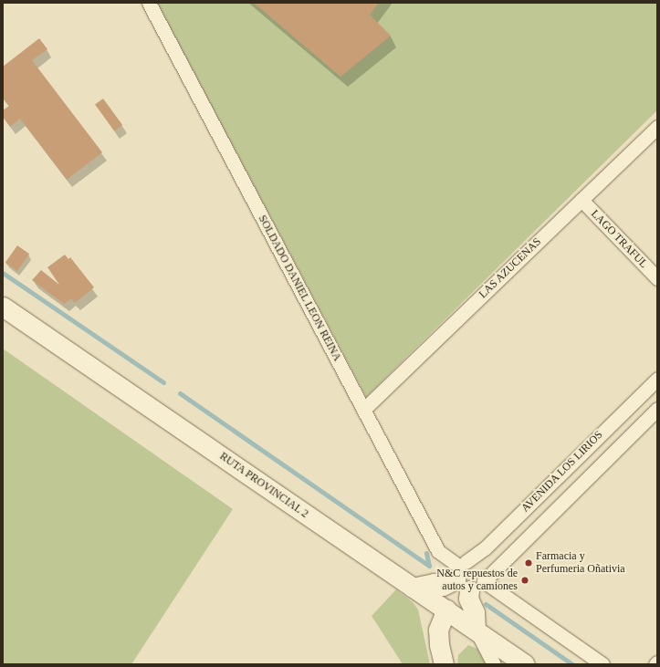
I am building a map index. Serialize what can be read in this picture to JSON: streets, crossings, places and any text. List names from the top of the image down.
{
  "streets": {
    "main road": ["RUTA PROVINCIAL 2"],
    "street": [
      "LAGO TRAFUL",
      "LAS AZUCENAS",
      "SOLDADO DANIEL LEON REINA",
      "AVENIDA LOS LIRIOS"
    ]
  },
  "crossings": [
    ["LAGO TRAFUL", "LAS AZUCENAS"],
    ["LAS AZUCENAS", "SOLDADO DANIEL LEON REINA"],
    ["SOLDADO DANIEL LEON REINA", "AVENIDA LOS LIRIOS"]
  ],
  "places": ["Farmacia y Perfumeria Oñativia", "N&C repuestos de autos y camiones"]
}
